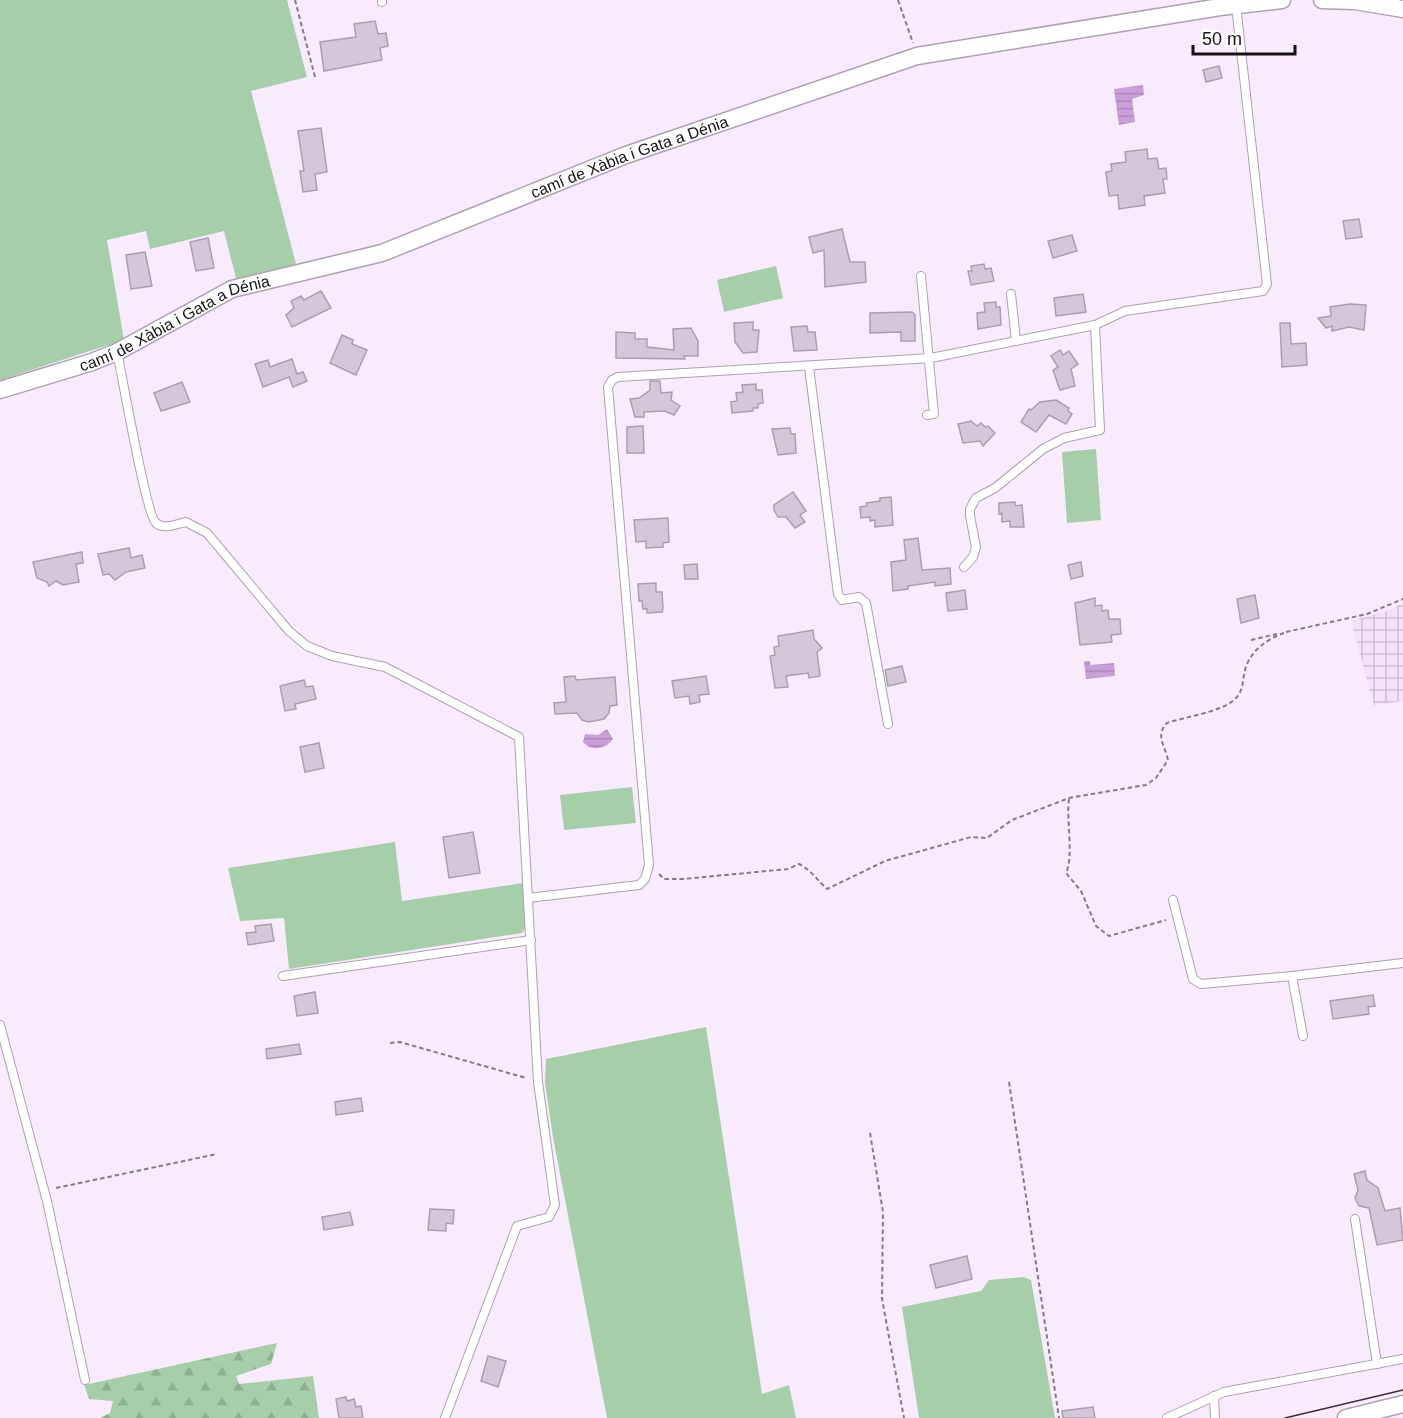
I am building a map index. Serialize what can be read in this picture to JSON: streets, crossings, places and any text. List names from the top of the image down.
{
  "streets": {
    "street": ["camí de Xàbia i Gata a Dénia"]
  },
  "scale_bar": "50 m"
}
